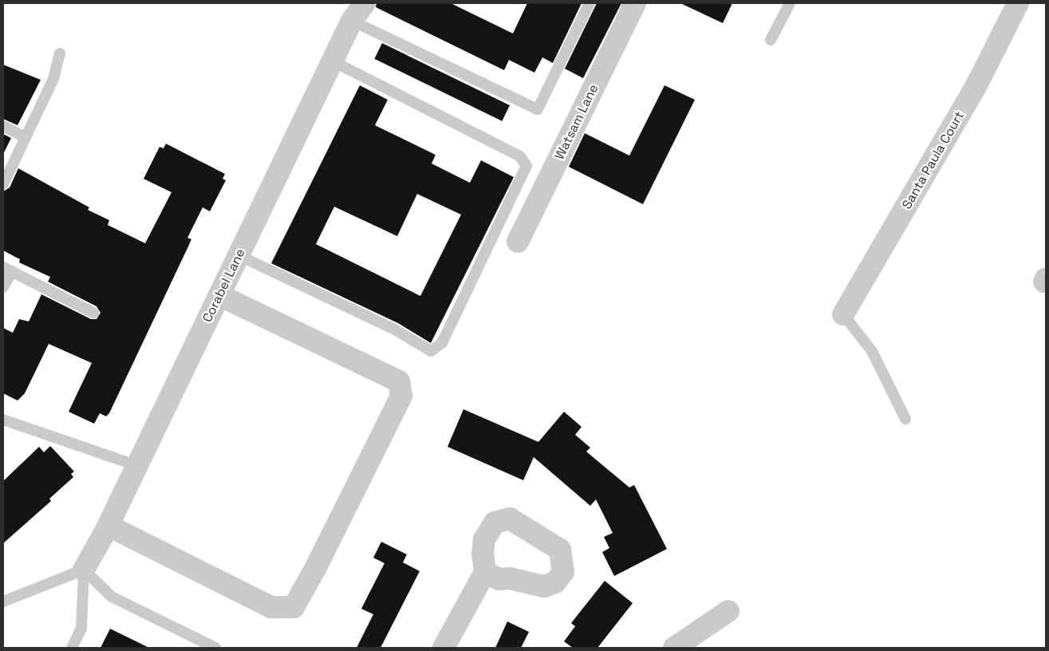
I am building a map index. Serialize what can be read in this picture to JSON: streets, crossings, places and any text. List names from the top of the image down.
{
  "streets": {
    "street": ["Watsam Lane", "Santa Paula Court", "Corabel Lane"]
  }
}
